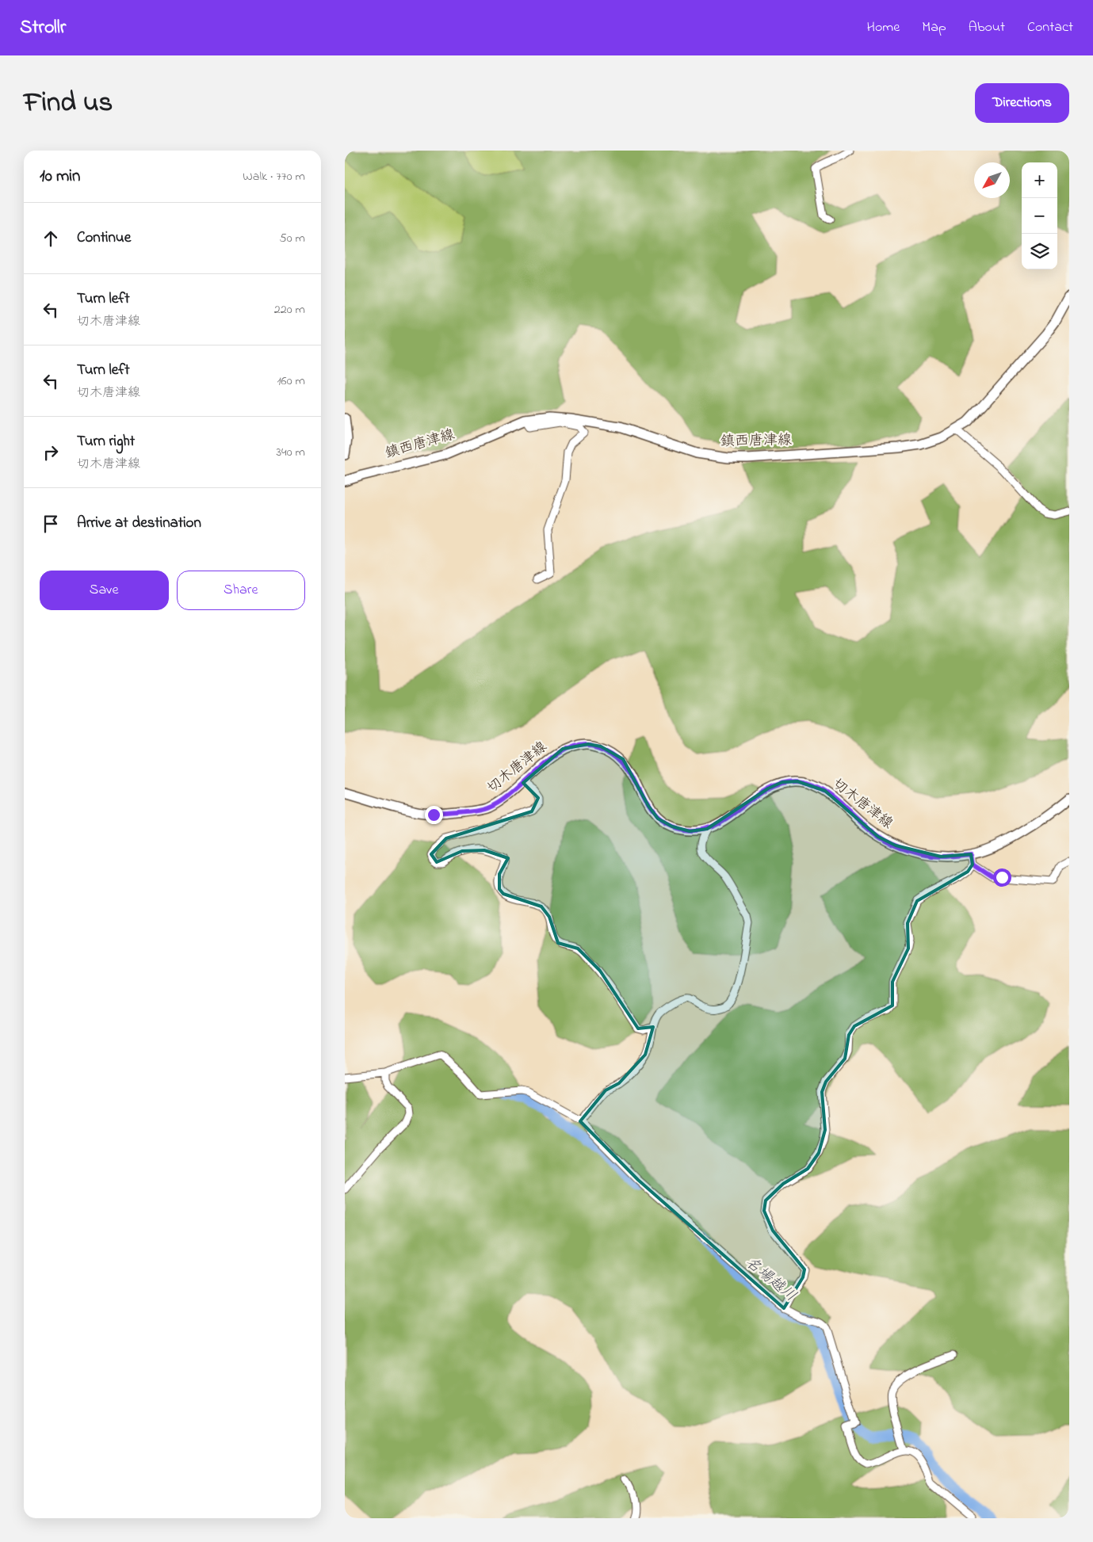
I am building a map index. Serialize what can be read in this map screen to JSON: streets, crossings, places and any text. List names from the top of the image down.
{
  "streets": {
    "main road": ["鎮西唐津線", "切木唐津線"]
  },
  "water": ["名場越川"],
  "north": "bottom left",
  "page": {
    "header": "Strollr",
    "nav": [
      "Home",
      "Map",
      "About",
      "Contact"
    ],
    "title": "Find us",
    "buttons": [
      "Directions",
      ["Save", "Share"]
    ],
    "heading": ["10 min", "Walk · 770 m"],
    "map_buttons": ["+", "−"],
    "list": [
      ["Continue", "50 m"],
      ["Turn left", "切木唐津線", "220 m"],
      ["Turn left", "切木唐津線", "160 m"],
      ["Turn right", "切木唐津線", "340 m"],
      "Arrive at destination"
    ]
  }
}
